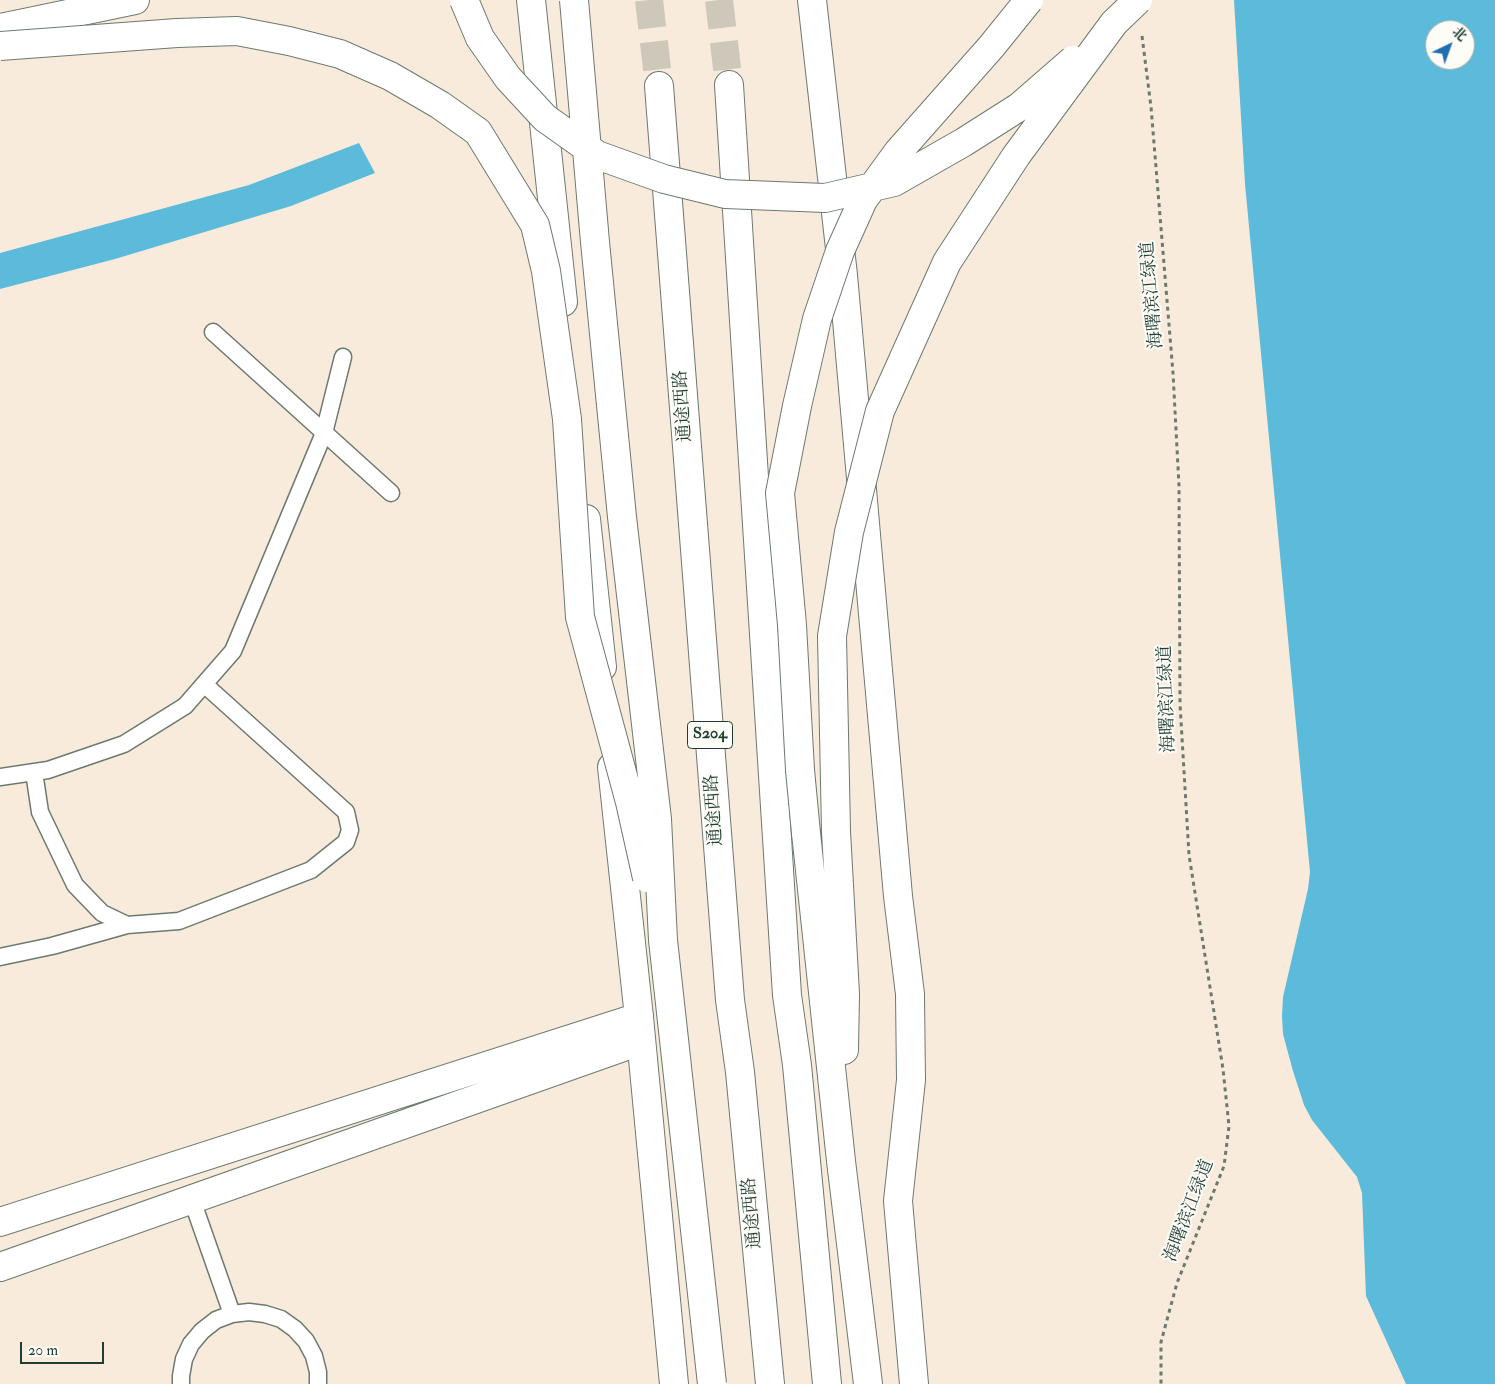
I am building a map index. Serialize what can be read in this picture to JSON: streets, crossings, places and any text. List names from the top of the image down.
{
  "streets": {
    "main road": ["通途西路", "S204"],
    "path": ["海曙滨江绿道"]
  },
  "scale_bar": "20 m",
  "north": "top right"
}
